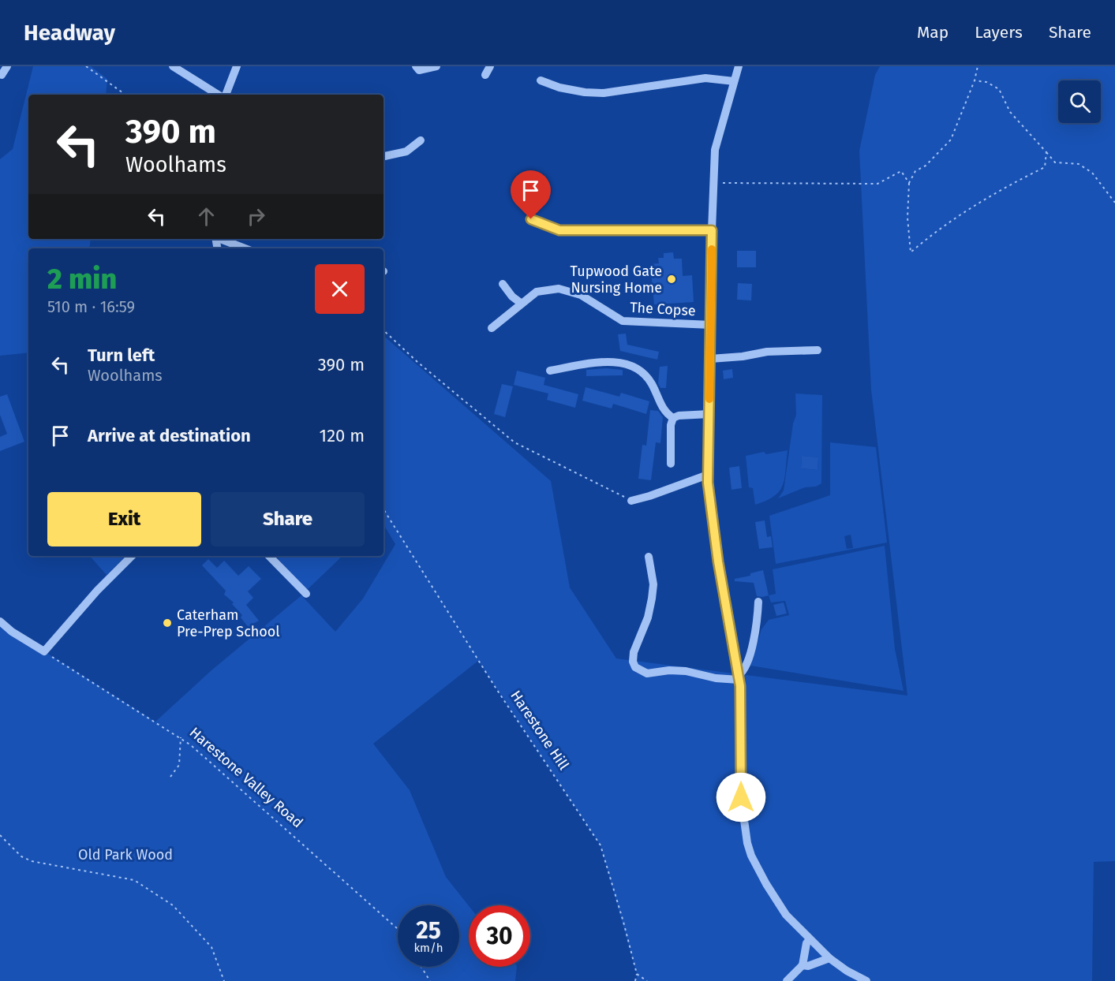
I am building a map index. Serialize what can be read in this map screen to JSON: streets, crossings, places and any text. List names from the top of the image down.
{
  "streets": {
    "street": ["The Copse"],
    "path": ["Harestone Hill", "Harestone Valley Road"]
  },
  "parks": ["Old Park Wood"],
  "places": ["Tupwood Gate Nursing Home", "Caterham Pre-Prep School"],
  "page": {
    "header": "Headway",
    "nav": ["Map", "Layers", "Share"],
    "turn": ["390 m", "Woolhams"],
    "heading": ["2 min", "510 m · 16:59"],
    "list": [
      {
        "name": "Turn left",
        "note": "Woolhams",
        "value": "390 m"
      },
      {
        "name": "Arrive at destination",
        "value": "120 m"
      }
    ],
    "buttons": ["Exit", "Share"],
    "speed": "25 km/h",
    "limit": "30"
  }
}
